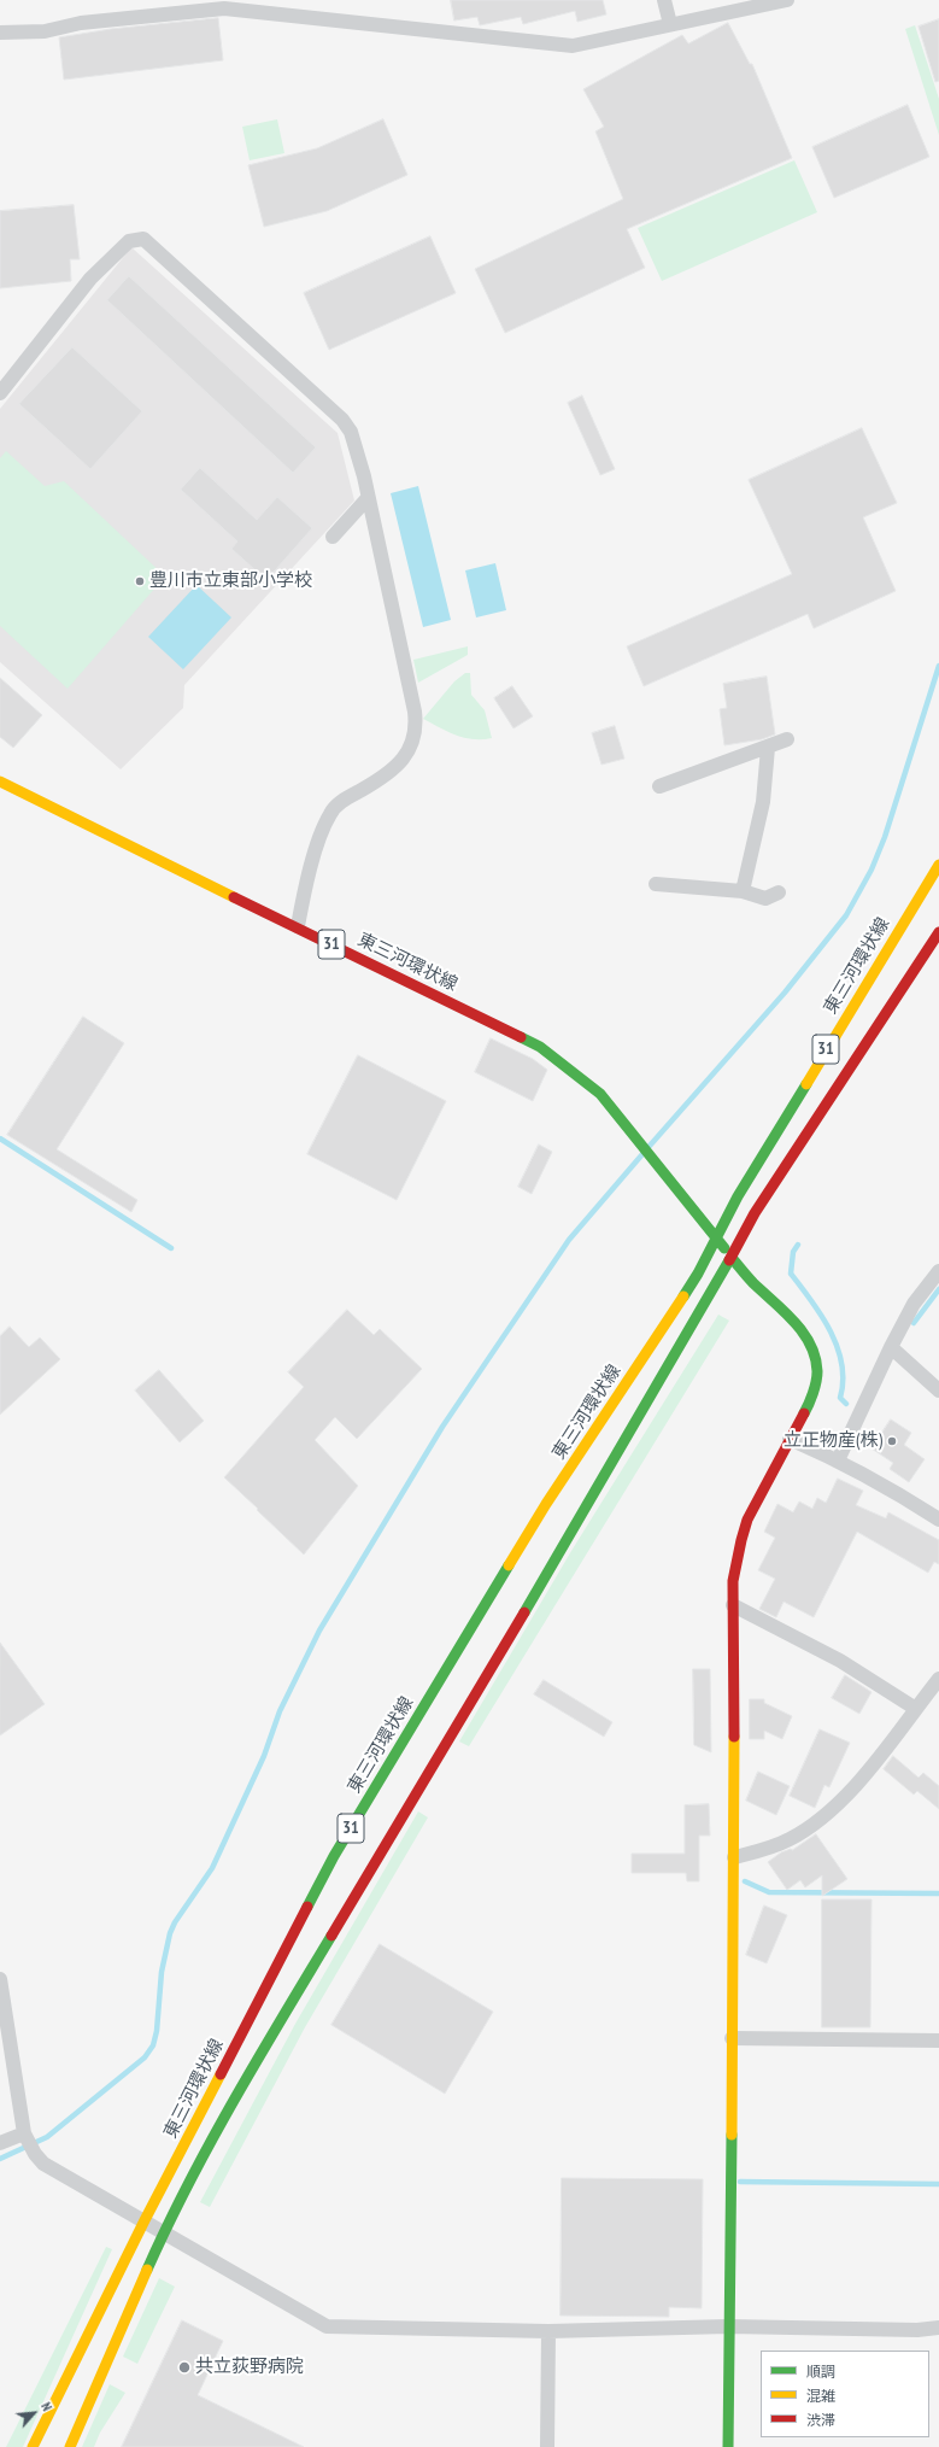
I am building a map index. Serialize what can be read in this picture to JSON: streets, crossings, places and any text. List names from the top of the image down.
{
  "streets": {
    "main road": ["31", "東三河環状線"]
  },
  "crossings": [
    ["31", "東三河環状線"]
  ],
  "places": ["豊川市立東部小学校", "立正物産(株)", "共立荻野病院"],
  "legend": ["順調", "混雑", "渋滞"],
  "north": "top right"
}
